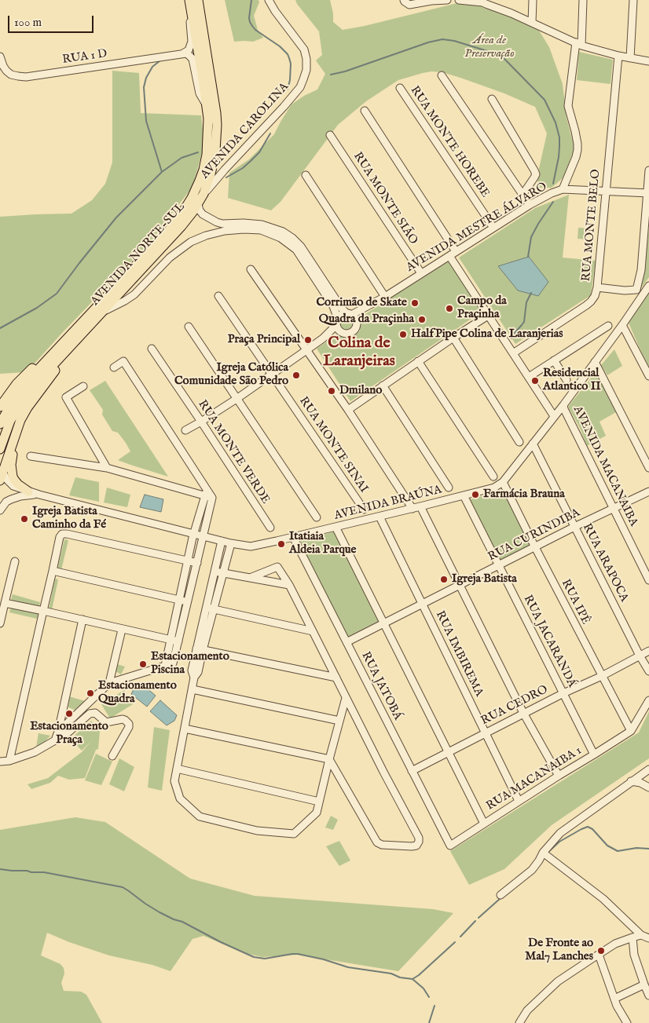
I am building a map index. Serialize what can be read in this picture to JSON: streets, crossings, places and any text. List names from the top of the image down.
{
  "streets": {
    "main road": ["AVENIDA NORTE-SUL"],
    "street": [
      "RUA 1 D",
      "AVENIDA CAROLINA",
      "RUA MONTE HOREBE",
      "RUA MONTE SIÃO",
      "RUA MONTE BELO",
      "AVENIDA MESTRE ÁLVARO",
      "RUA MONTE SINAI",
      "RUA MONTE VERDE",
      "AVENIDA MACANAIBA",
      "AVENIDA BRAÚNA",
      "RUA CURINDIBA",
      "RUA ARAPOCA",
      "RUA IPÊ",
      "RUA JACARANDÁ",
      "RUA IMBIREMA",
      "RUA JATOBÁ",
      "RUA CEDRO",
      "RUA MACANAIBA 1"
    ]
  },
  "crossings": [
    ["AVENIDA CAROLINA", "AVENIDA NORTE-SUL"],
    ["RUA MONTE HOREBE", "AVENIDA MESTRE ÁLVARO"],
    ["RUA MONTE SIÃO", "AVENIDA MESTRE ÁLVARO"],
    ["RUA MONTE BELO", "AVENIDA MESTRE ÁLVARO"],
    ["AVENIDA MACANAIBA", "RUA CURINDIBA"],
    ["AVENIDA BRAÚNA", "RUA IPÊ"],
    ["AVENIDA BRAÚNA", "RUA JACARANDÁ"],
    ["AVENIDA BRAÚNA", "RUA IMBIREMA"],
    ["AVENIDA BRAÚNA", "RUA JATOBÁ"],
    ["RUA CURINDIBA", "RUA ARAPOCA"],
    ["RUA CURINDIBA", "RUA IPÊ"],
    ["RUA CURINDIBA", "RUA JACARANDÁ"],
    ["RUA CURINDIBA", "RUA IMBIREMA"],
    ["RUA CURINDIBA", "RUA JATOBÁ"],
    ["RUA ARAPOCA", "RUA CEDRO"],
    ["RUA IPÊ", "RUA CEDRO"],
    ["RUA IPÊ", "RUA MACANAIBA 1"],
    ["RUA JACARANDÁ", "RUA CEDRO"],
    ["RUA JACARANDÁ", "RUA MACANAIBA 1"],
    ["RUA IMBIREMA", "RUA CEDRO"],
    ["RUA IMBIREMA", "RUA MACANAIBA 1"],
    ["RUA JATOBÁ", "RUA CEDRO"],
    ["RUA JATOBÁ", "RUA MACANAIBA 1"]
  ],
  "districts": ["Colina de Laranjeiras"],
  "parks": ["Área de Preservação"],
  "places": [
    "Corrimão de Skate",
    "Campo da Praçinha",
    "Quadra da Praçinha",
    "HalfPipe Colina de Laranjerias",
    "Praça Principal",
    "Igreja Católica Comunidade São Pedro",
    "Residencial Atlantico II",
    "Dmilano",
    "Farmácia Brauna",
    "Igreja Batista Caminho da Fé",
    "Itatiaia Aldeia Parque",
    "Igreja Batista",
    "Estacionamento Piscina",
    "Estacionamento Quadra",
    "Estacionamento Praça",
    "De Fronte ao Mal7 Lanches"
  ],
  "scale_bar": "100 m"
}
